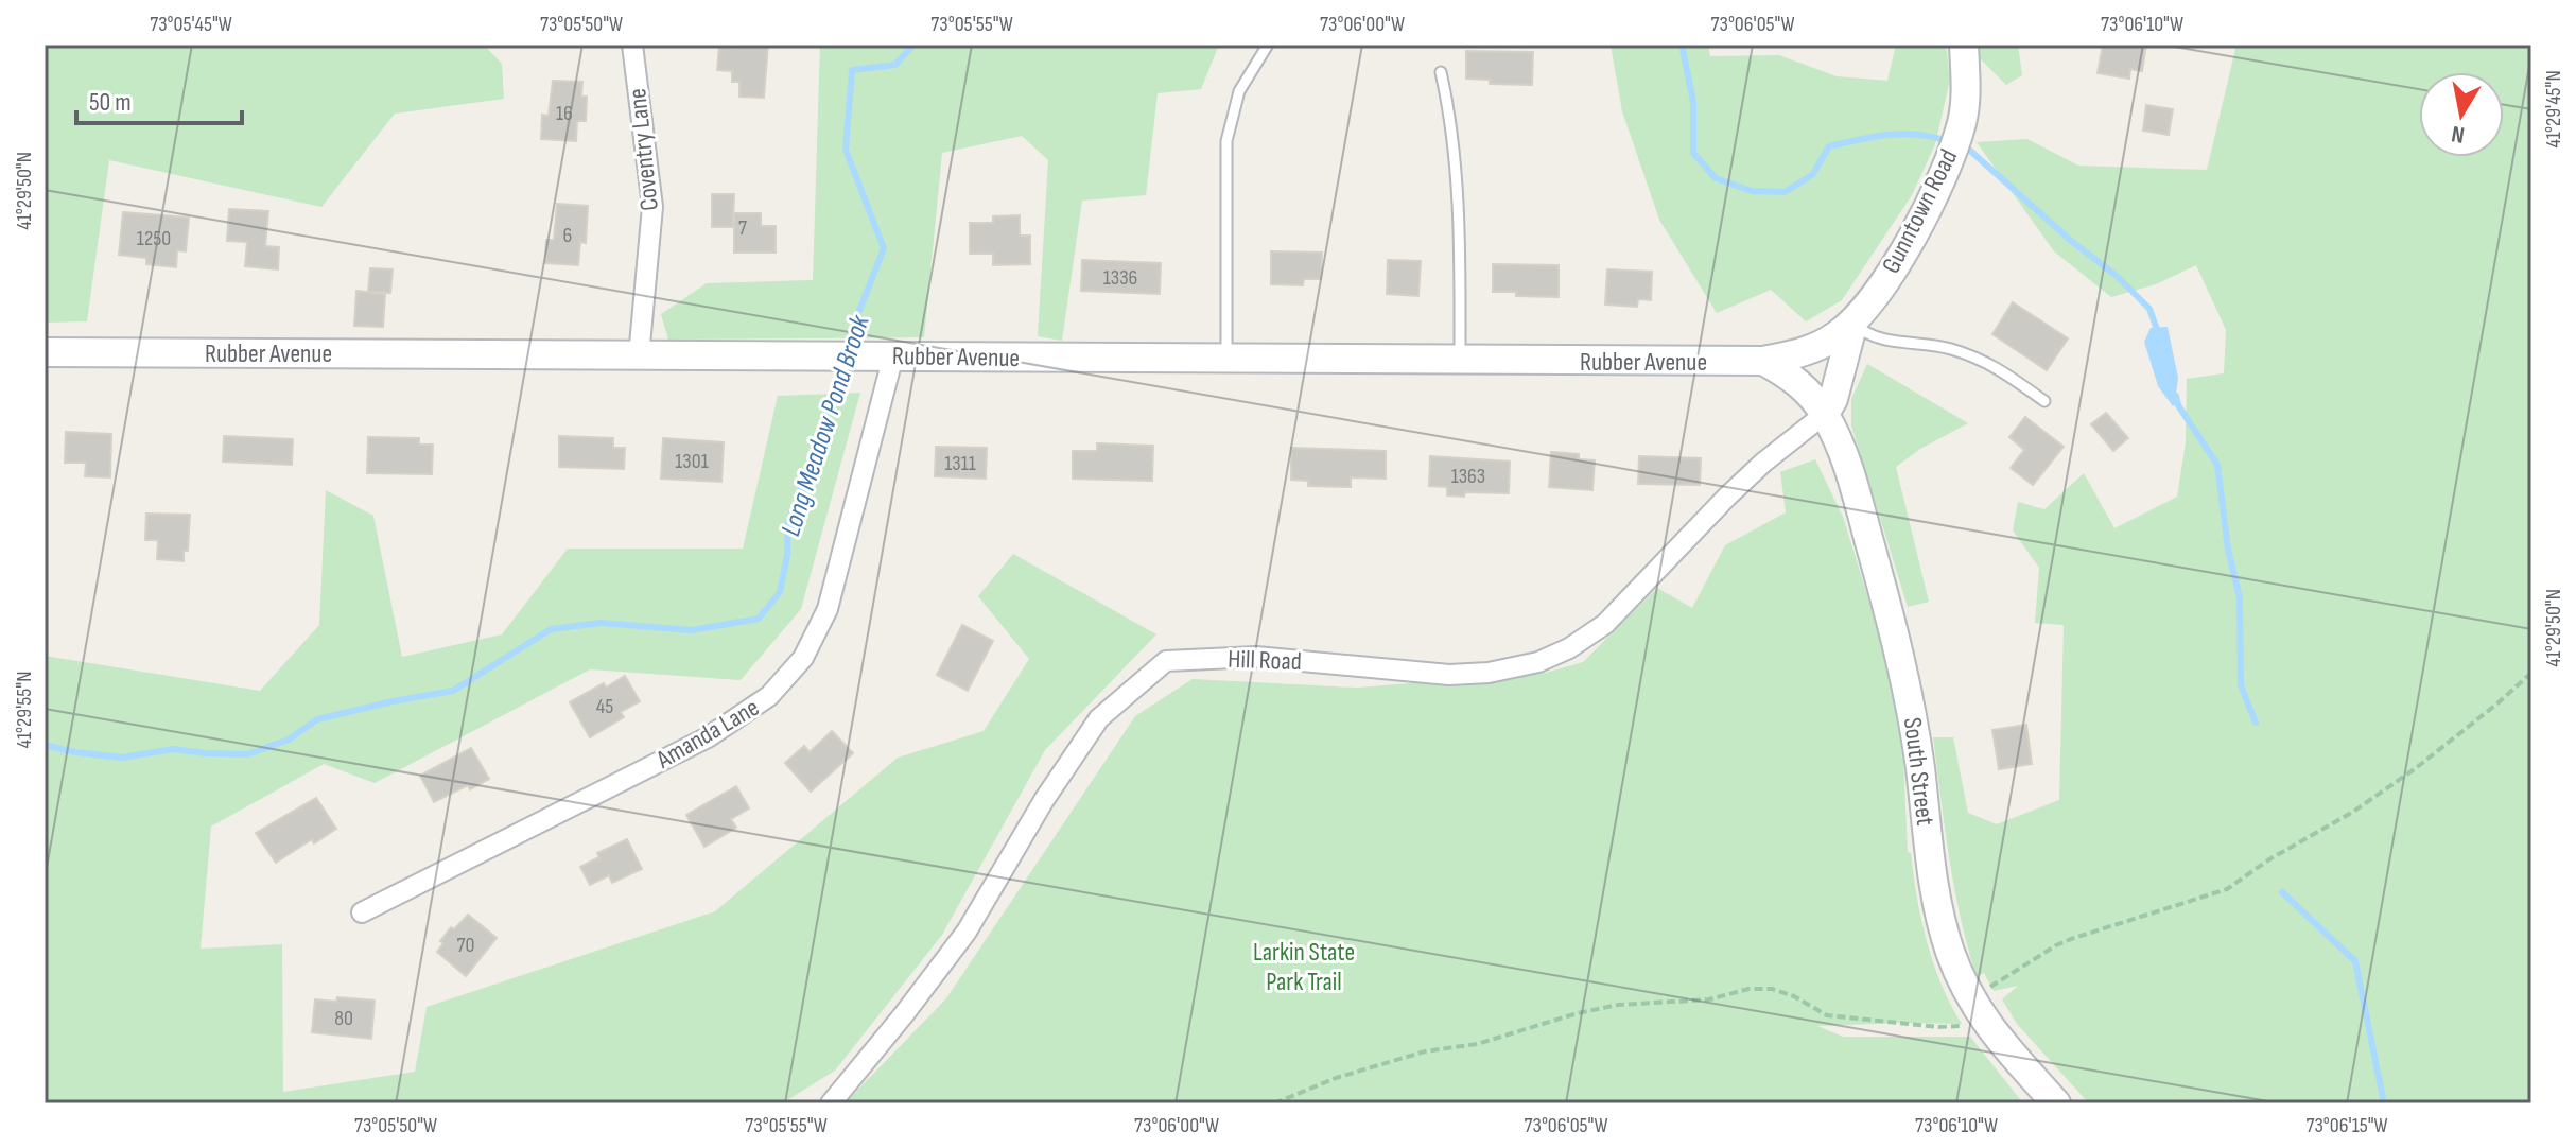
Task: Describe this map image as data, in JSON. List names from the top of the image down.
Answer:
{
  "streets": {
    "street": [
      "Coventry Lane",
      "Gunntown Road",
      "Rubber Avenue",
      "Hill Road",
      "Amanda Lane",
      "South Street"
    ]
  },
  "crossings": [
    ["Coventry Lane", "Rubber Avenue"],
    ["Gunntown Road", "Rubber Avenue"],
    ["Rubber Avenue", "Amanda Lane"],
    ["Rubber Avenue", "South Street"],
    ["Hill Road", "South Street"]
  ],
  "water": ["Long Meadow Pond Brook"],
  "parks": ["Larkin State Park Trail"],
  "house_numbers": [
    "16",
    "7",
    "6",
    "1250",
    "1336",
    "1301",
    "1311",
    "1363",
    "45",
    "70",
    "80"
  ],
  "scale_bar": "50 m",
  "north": "bottom",
  "coordinates": [
    "73°05'45\"W",
    "73°05'50\"W",
    "73°05'55\"W",
    "73°06'00\"W",
    "73°06'05\"W",
    "73°06'10\"W",
    "41°29'45\"N",
    "41°29'50\"N",
    "41°29'55\"N",
    "73°06'15\"W"
  ]
}
